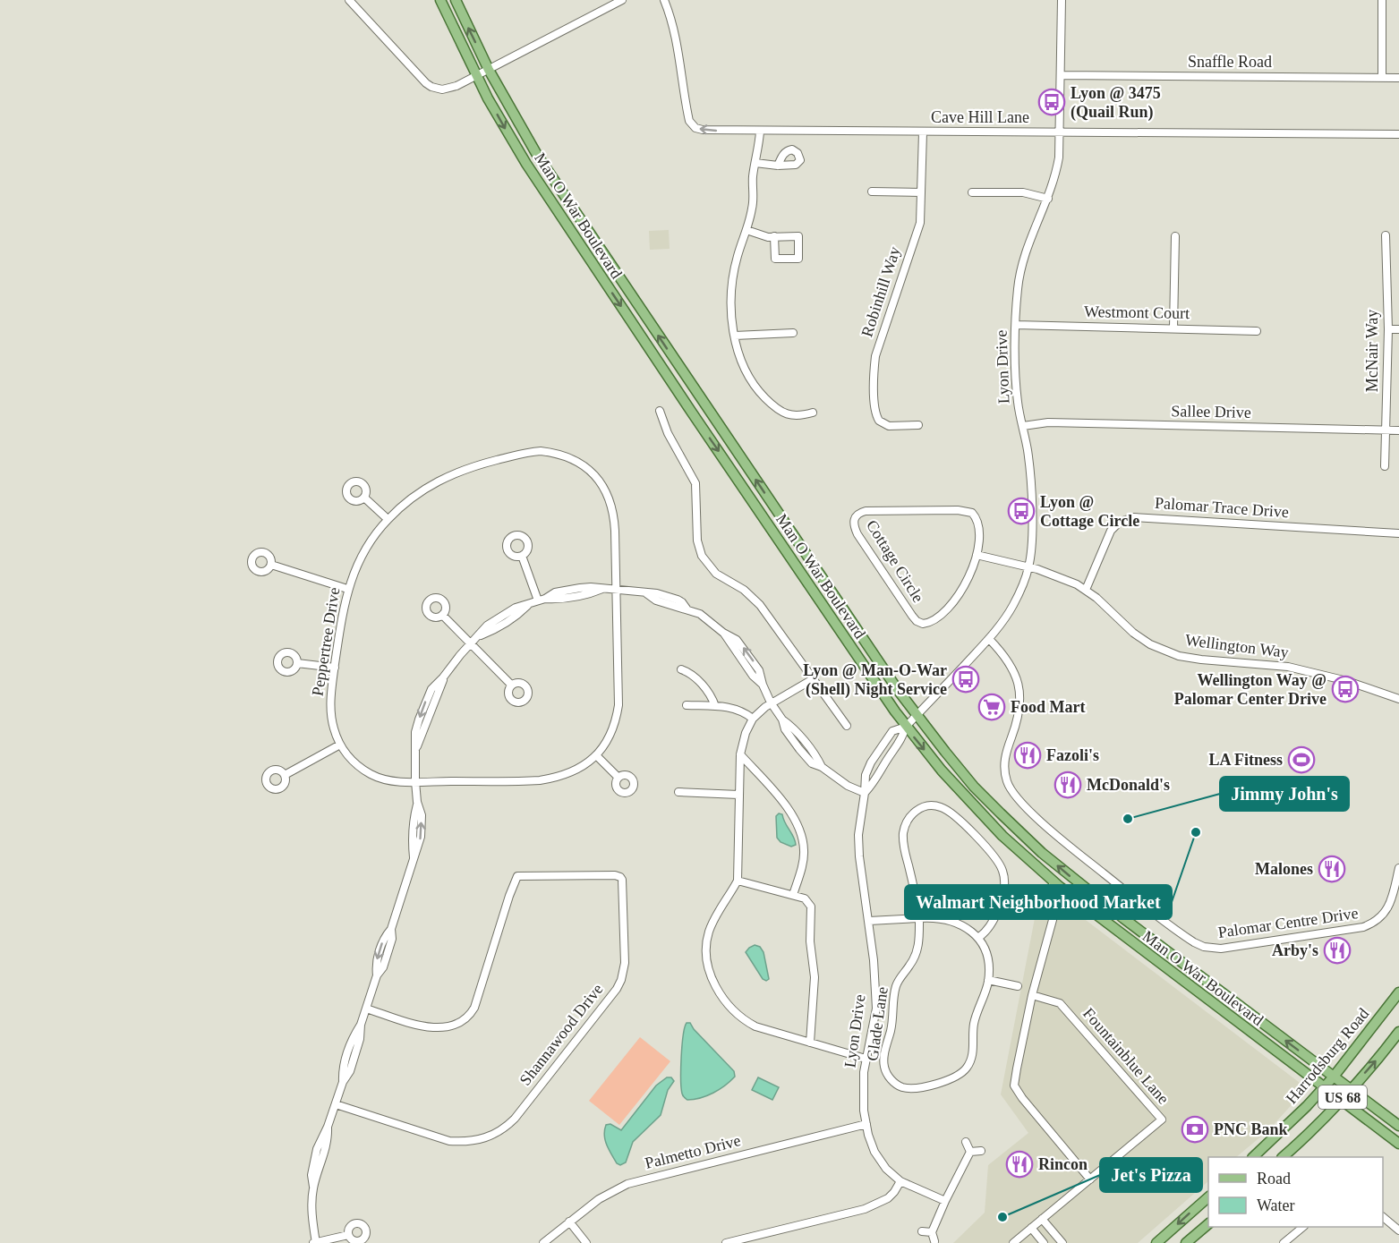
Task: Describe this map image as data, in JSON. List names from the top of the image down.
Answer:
{
  "streets": {
    "main road": ["Man O War Boulevard", "Harrodsburg Road", "US 68"],
    "street": [
      "Snaffle Road",
      "Cave Hill Lane",
      "Robinhill Way",
      "Westmont Court",
      "McNair Way",
      "Lyon Drive",
      "Sallee Drive",
      "Palomar Trace Drive",
      "Cottage Circle",
      "Peppertree Drive",
      "Wellington Way",
      "Palomar Centre Drive",
      "Glade Lane",
      "Shannawood Drive",
      "Fountainblue Lane",
      "Palmetto Drive"
    ]
  },
  "crossings": [
    ["Snaffle Road", "Lyon Drive"],
    ["Cave Hill Lane", "Robinhill Way"],
    ["Cave Hill Lane", "Lyon Drive"],
    ["Man O War Boulevard", "Lyon Drive"],
    ["Man O War Boulevard", "Harrodsburg Road"],
    ["Man O War Boulevard", "US 68"],
    ["Westmont Court", "Lyon Drive"],
    ["McNair Way", "Sallee Drive"],
    ["Lyon Drive", "Sallee Drive"],
    ["Lyon Drive", "Wellington Way"],
    ["Lyon Drive", "Palomar Centre Drive"],
    ["Lyon Drive", "Palmetto Drive"],
    ["Palomar Trace Drive", "Wellington Way"]
  ],
  "places": {
    "bus stop": [
      "Lyon @ 3475 (Quail Run)",
      "Lyon @ Cottage Circle",
      "Lyon @ Man-O-War (Shell) Night Service",
      "Wellington Way @ Palomar Center Drive"
    ],
    "supermarket": ["Food Mart"],
    "restaurant": [
      "Fazoli's",
      "McDonald's",
      "Malones",
      "Arby's",
      "Rincon"
    ],
    "sports": ["LA Fitness"],
    "other": ["Jimmy John's", "Walmart Neighborhood Market", "Jet's Pizza"],
    "bank": ["PNC Bank"]
  },
  "legend": ["Road", "Water"]
}
